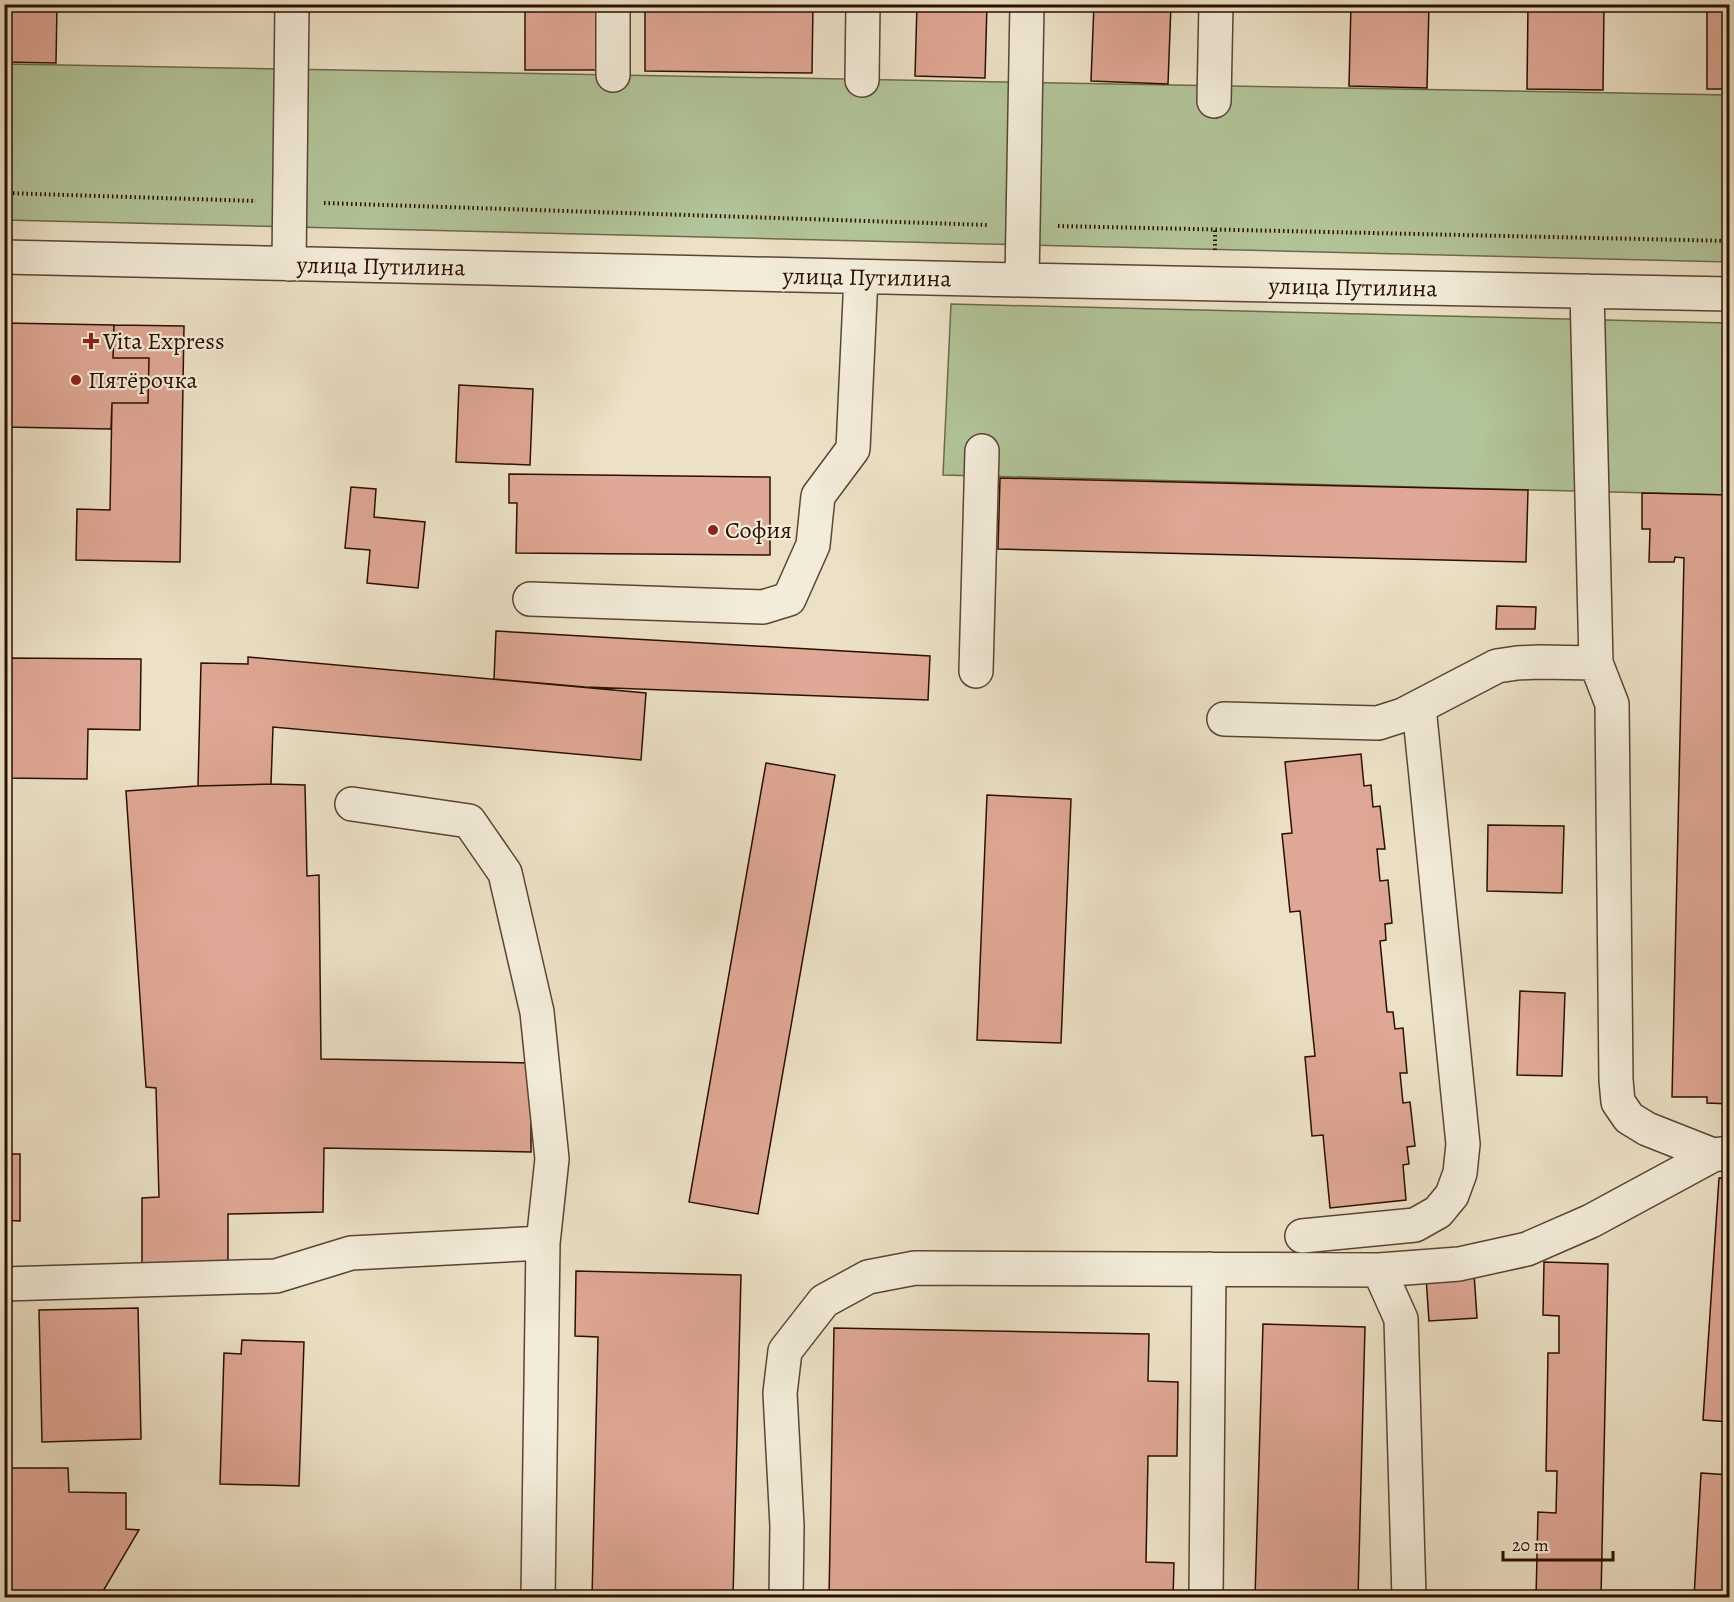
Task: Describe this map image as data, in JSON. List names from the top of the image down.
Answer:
{
  "streets": {
    "street": ["улица Путилина"]
  },
  "places": {
    "health": ["Vita Express"],
    "other": ["Пятёрочка", "София"]
  },
  "scale_bar": "20 m"
}
